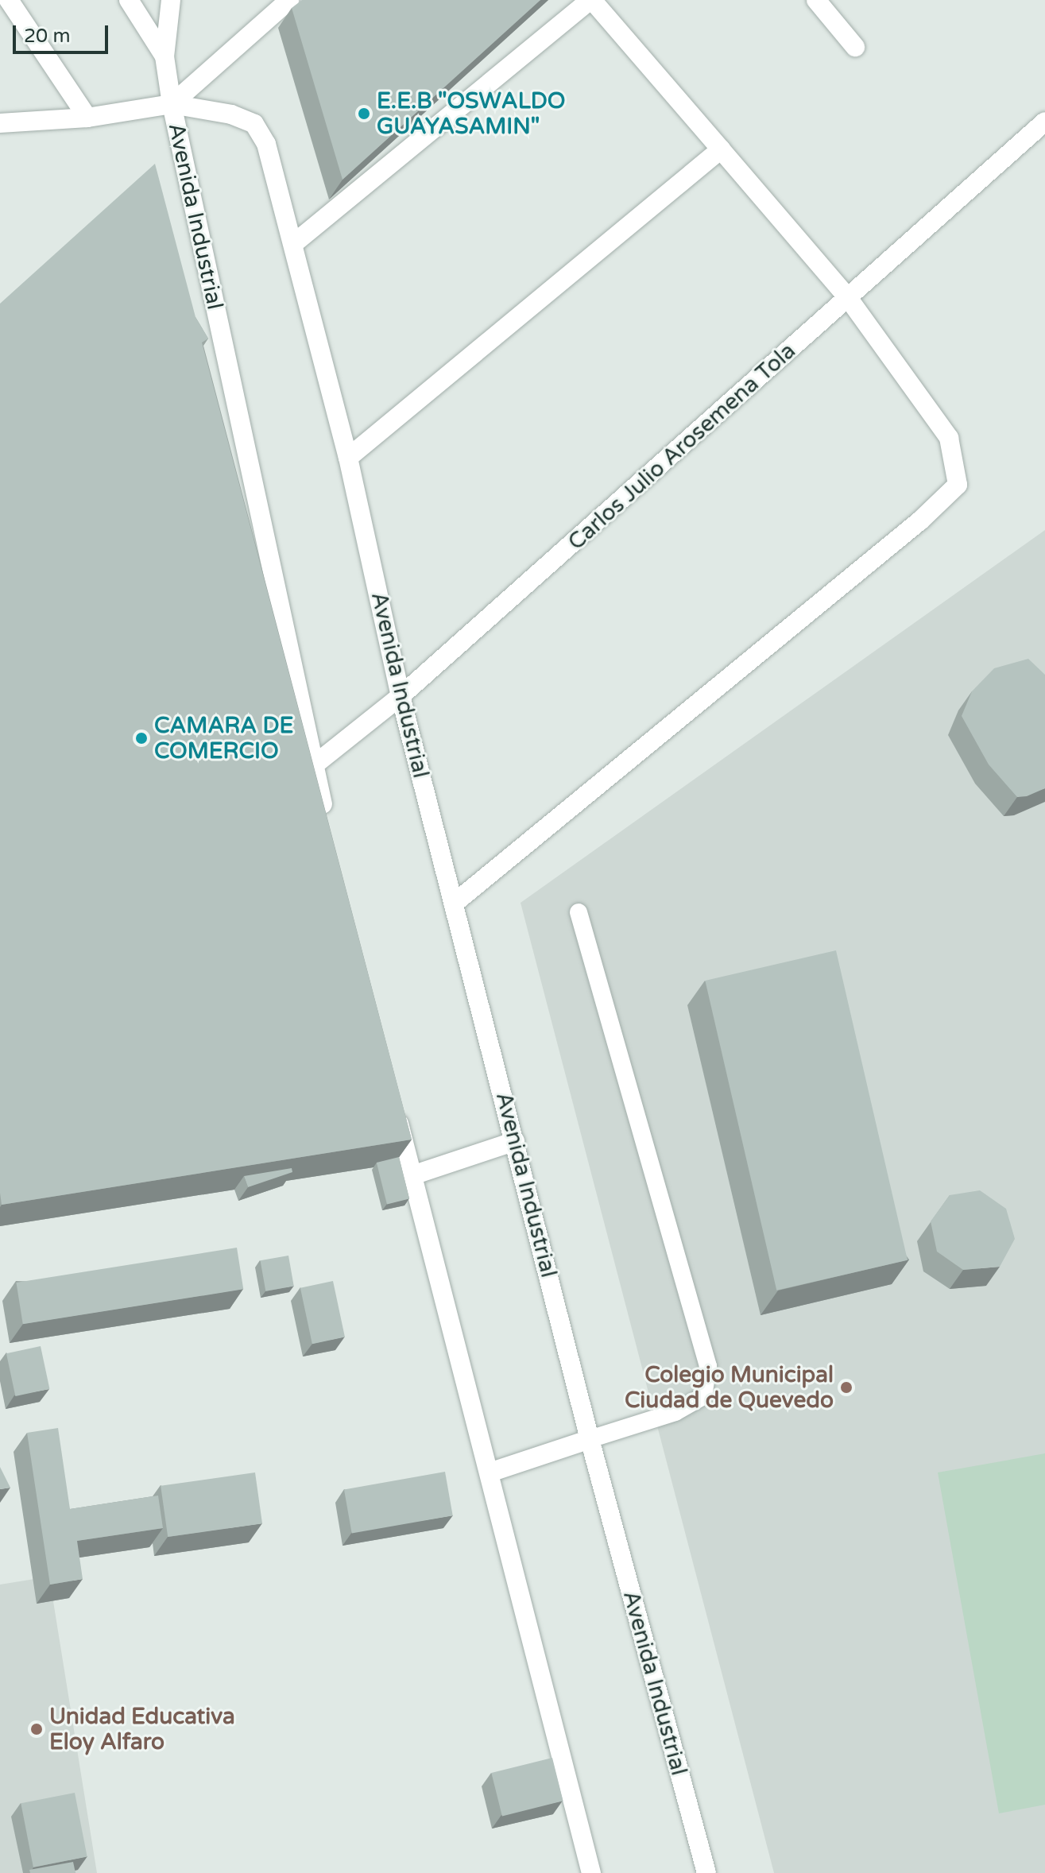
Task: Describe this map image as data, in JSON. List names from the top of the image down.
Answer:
{
  "streets": {
    "street": ["Avenida Industrial", "Carlos Julio Arosemena Tola"]
  },
  "crossings": [
    ["Avenida Industrial", "Carlos Julio Arosemena Tola"]
  ],
  "places": [
    "E.E.B \"OSWALDO GUAYASAMIN\"",
    "CAMARA DE COMERCIO",
    "Colegio Municipal Ciudad de Quevedo",
    "Unidad Educativa Eloy Alfaro"
  ],
  "scale_bar": "20 m"
}
